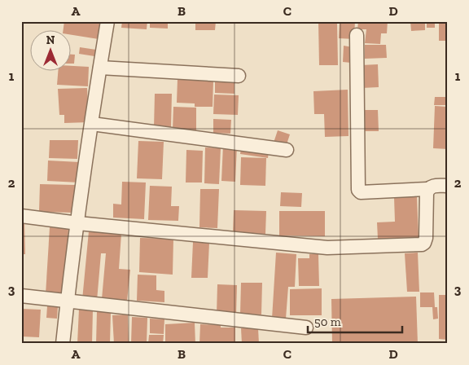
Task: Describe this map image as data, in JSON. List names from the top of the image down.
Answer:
{
  "scale_bar": "50 m",
  "north": "top",
  "grid": {
    "columns": [
      "A",
      "B",
      "C",
      "D"
    ],
    "rows": ["1", "2", "3"]
  }
}
